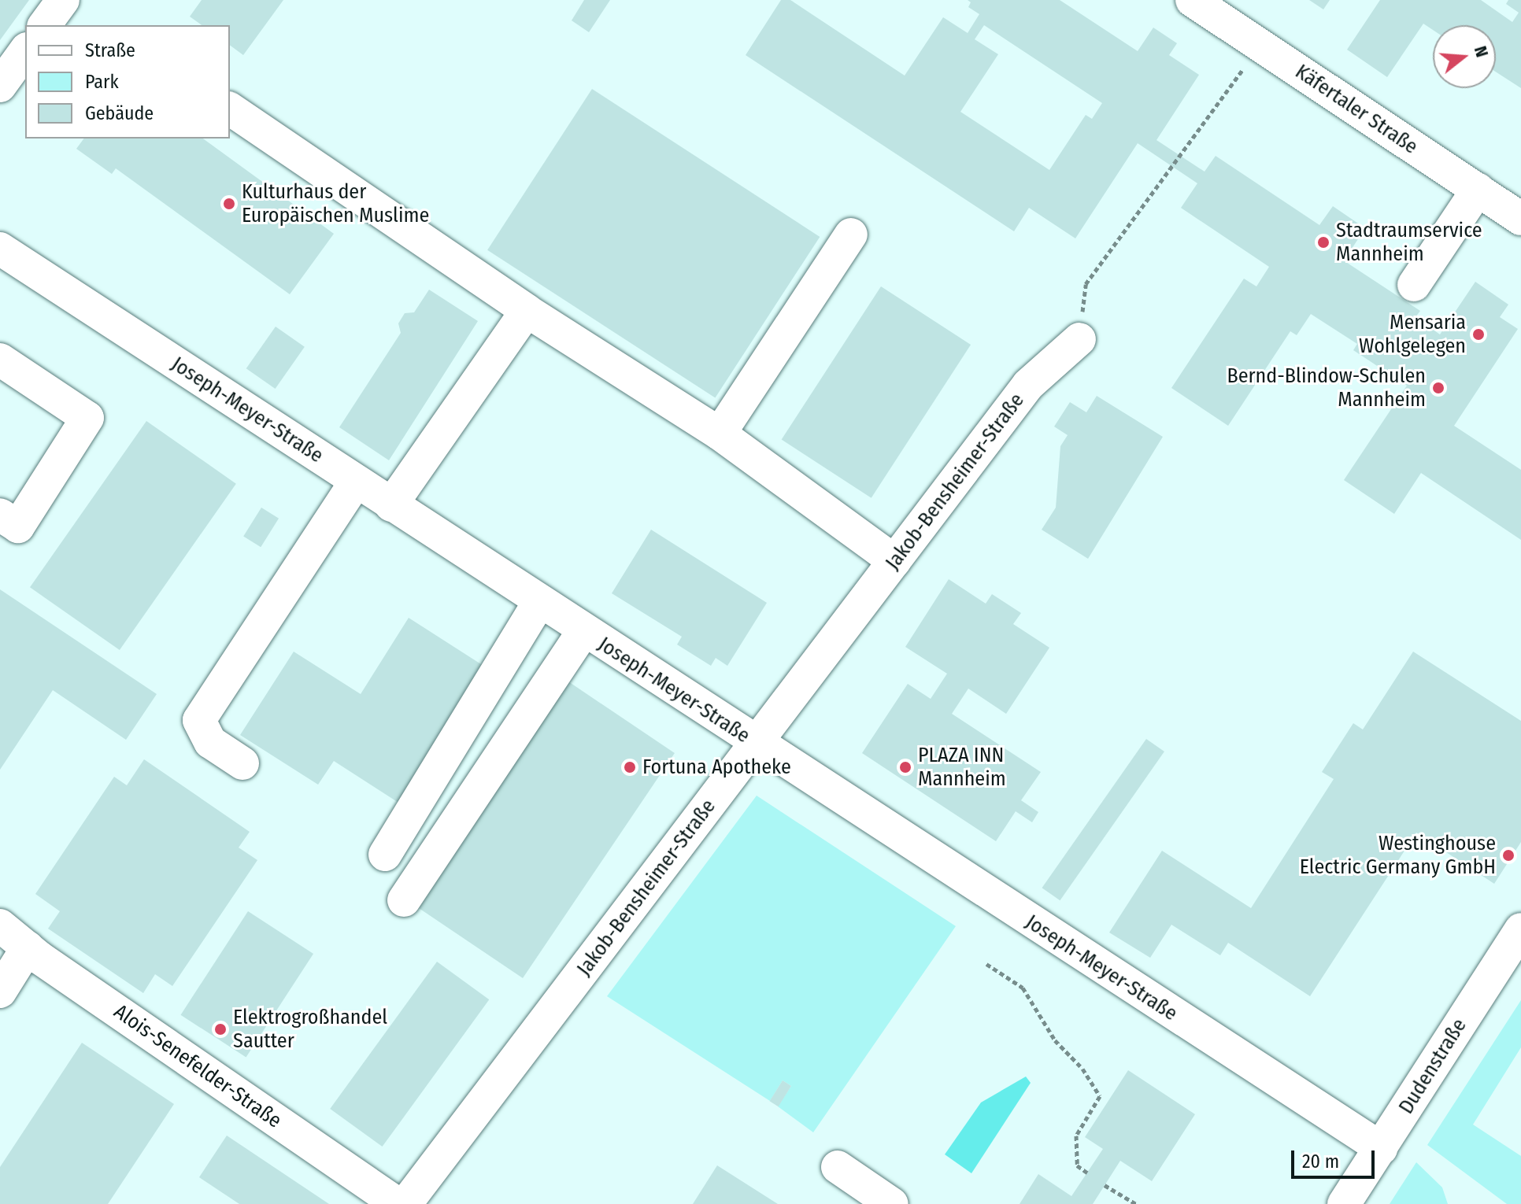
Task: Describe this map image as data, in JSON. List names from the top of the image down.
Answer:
{
  "streets": {
    "street": [
      "Käfertaler Straße",
      "Joseph-Meyer-Straße",
      "Jakob-Bensheimer-Straße",
      "Alois-Senefelder-Straße",
      "Dudenstraße"
    ]
  },
  "crossings": [
    ["Joseph-Meyer-Straße", "Jakob-Bensheimer-Straße"],
    ["Joseph-Meyer-Straße", "Dudenstraße"]
  ],
  "places": [
    "Kulturhaus der Europäischen Muslime",
    "Stadtraumservice Mannheim",
    "Mensaria Wohlgelegen",
    "Bernd-Blindow-Schulen Mannheim",
    "Fortuna Apotheke",
    "PLAZA INN Mannheim",
    "Westinghouse Electric Germany GmbH",
    "Elektrogroßhandel Sautter"
  ],
  "legend": ["Straße", "Park", "Gebäude"],
  "scale_bar": "20 m",
  "north": "right"
}
